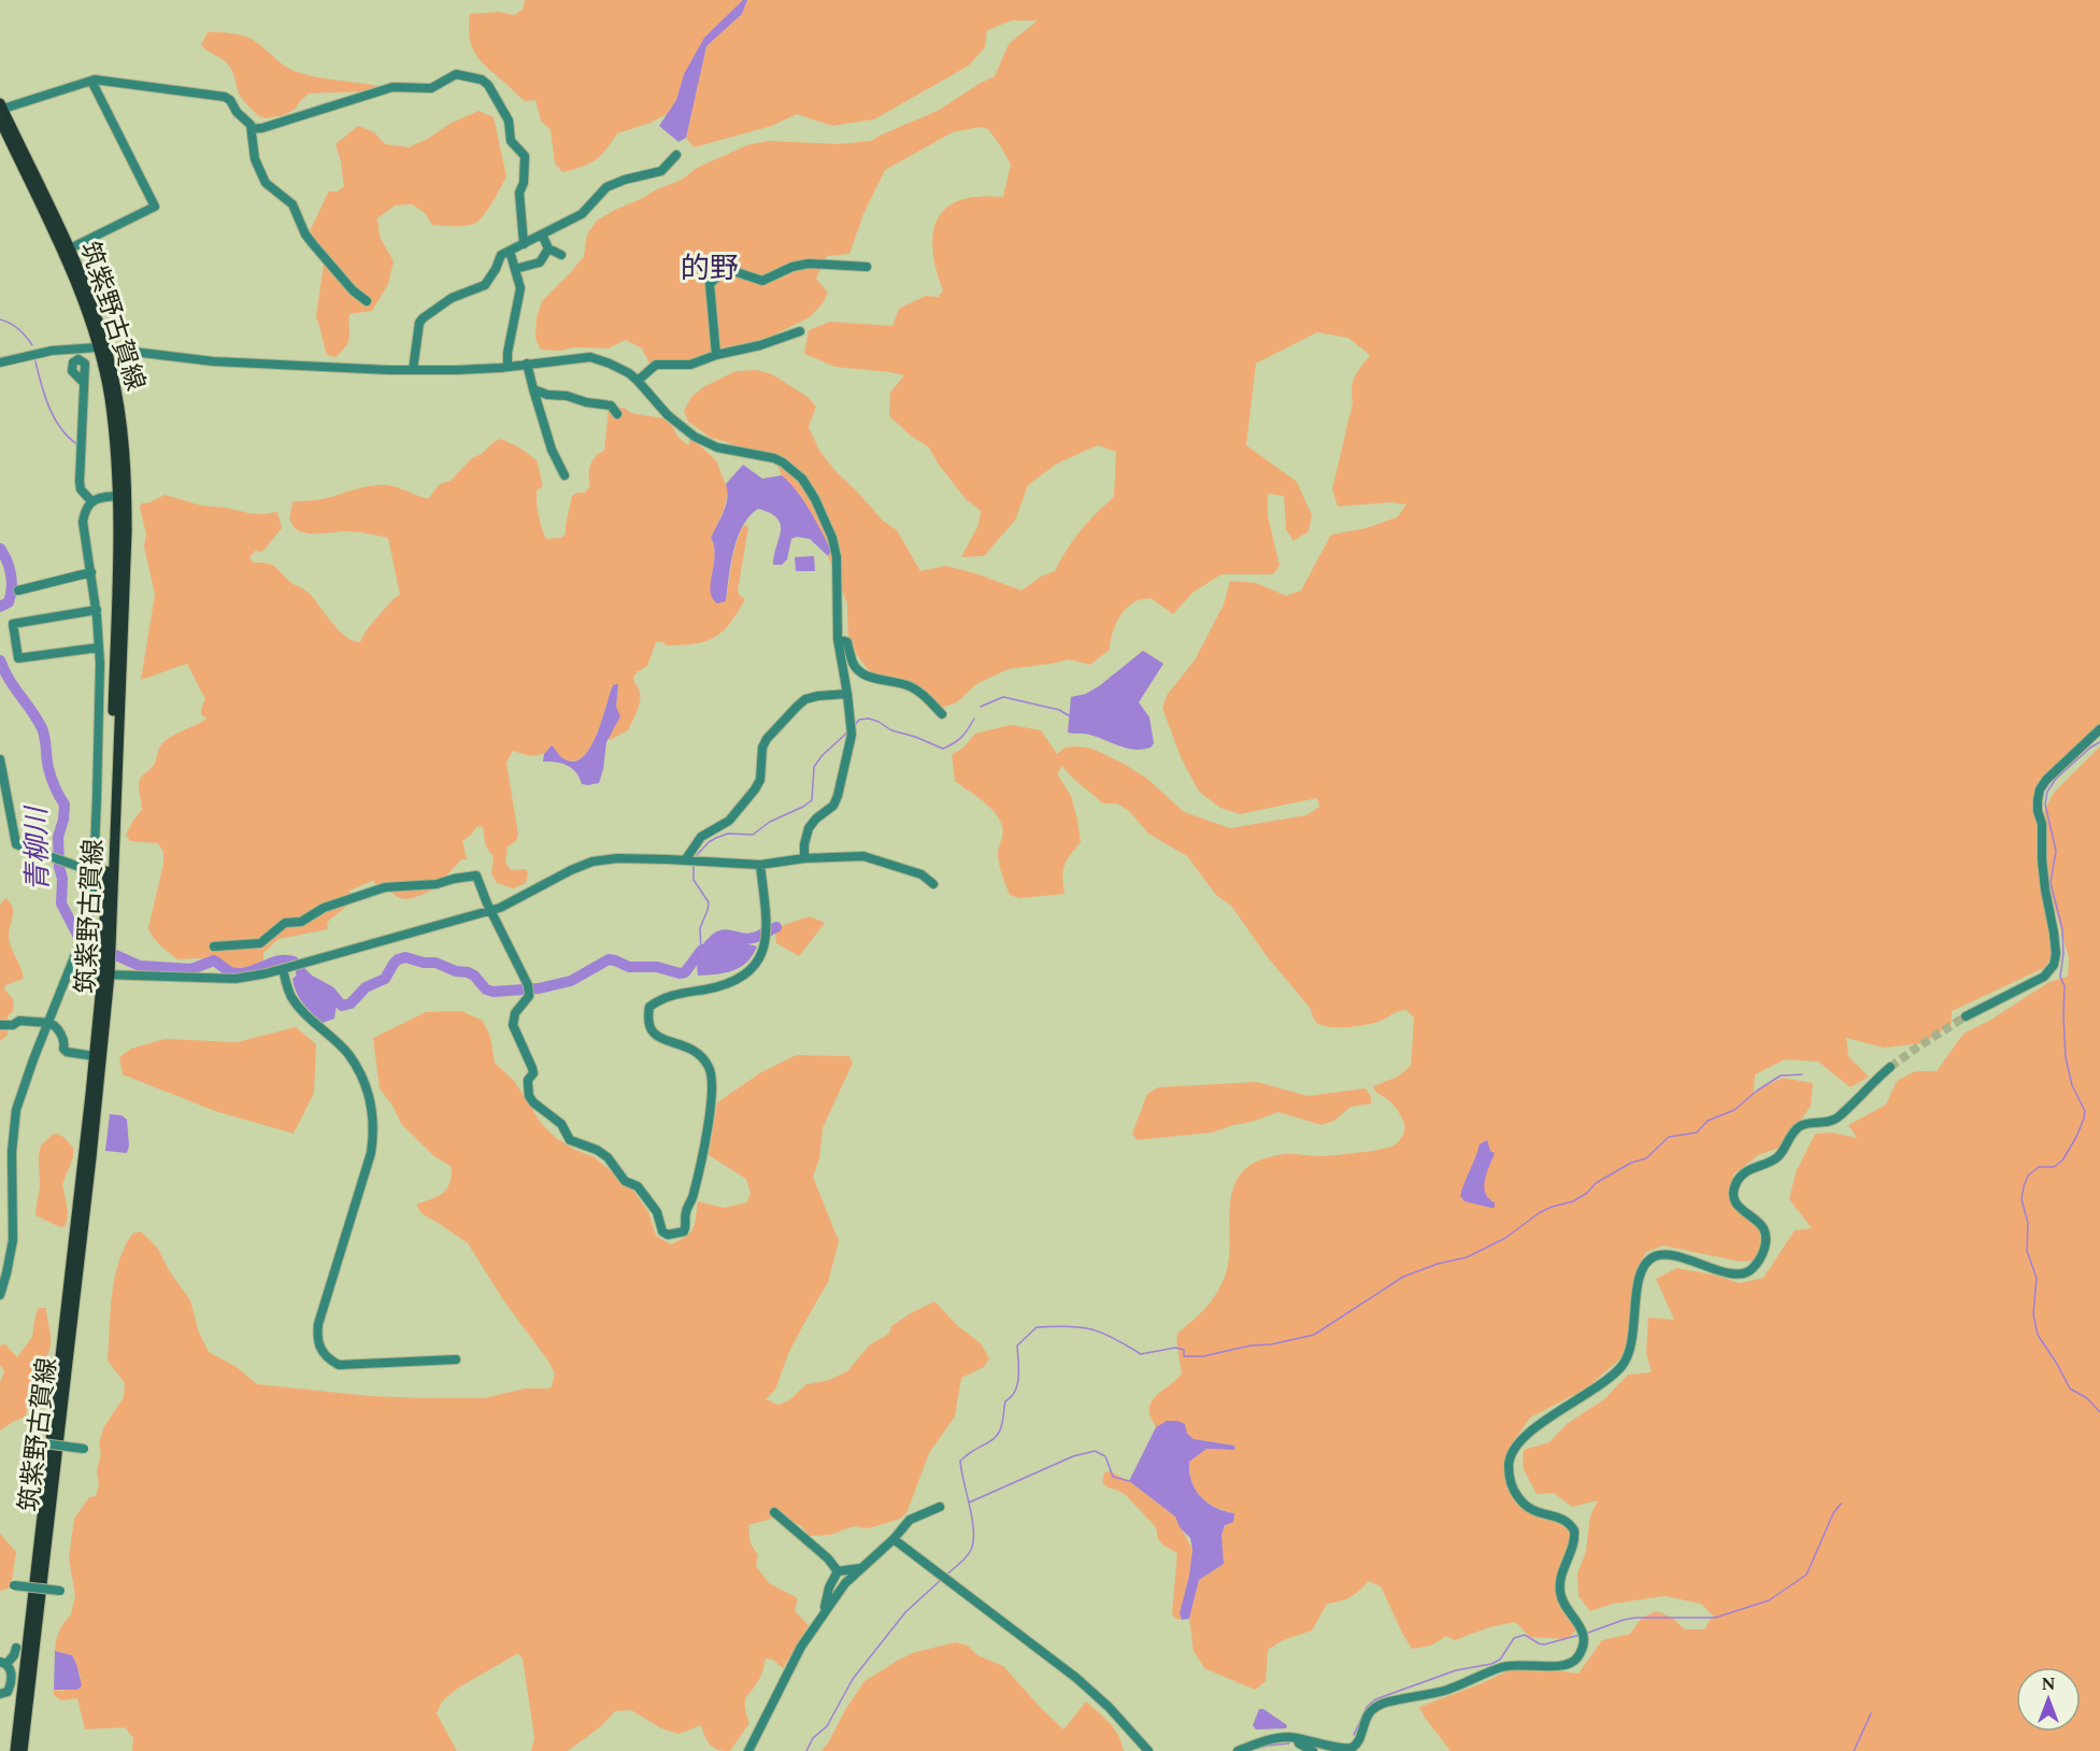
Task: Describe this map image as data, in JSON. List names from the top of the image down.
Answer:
{
  "streets": {
    "main road": ["筑紫野古賀線"]
  },
  "districts": ["的野"],
  "water": ["青柳川"],
  "north": "top"
}
